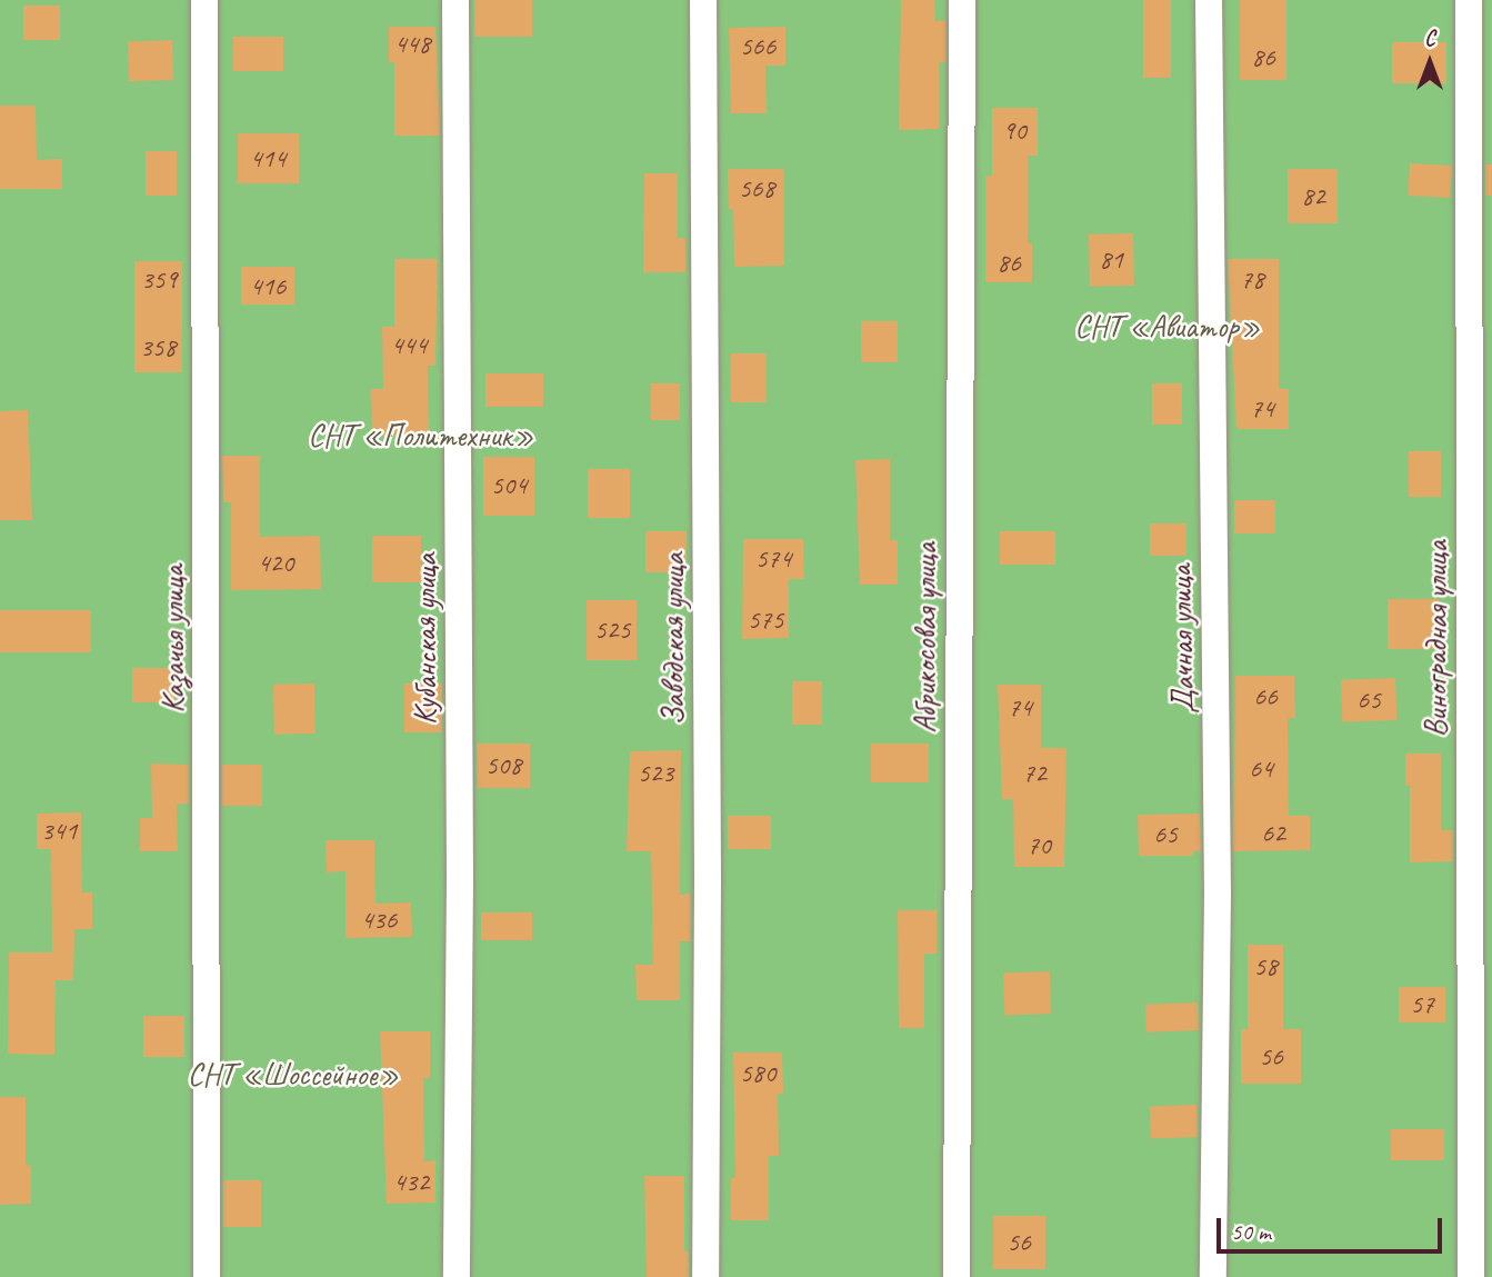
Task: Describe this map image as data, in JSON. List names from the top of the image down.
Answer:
{
  "streets": {
    "street": [
      "Абрикосовая улица",
      "Казачья улица",
      "Кубанская улица",
      "Заводская улица",
      "Дачная улица",
      "Виноградная улица"
    ]
  },
  "parks": ["СНТ «Авиатор»", "СНТ «Политехник»", "СНТ «Шоссейное»"],
  "house_numbers": [
    "448",
    "566",
    "86",
    "90",
    "414",
    "568",
    "82",
    "81",
    "86",
    "359",
    "78",
    "416",
    "444",
    "358",
    "74",
    "504",
    "574",
    "420",
    "575",
    "525",
    "66",
    "65",
    "74",
    "508",
    "64",
    "523",
    "72",
    "341",
    "62",
    "65",
    "70",
    "436",
    "58",
    "57",
    "56",
    "580",
    "432",
    "56"
  ],
  "scale_bar": "50 m",
  "north": "top"
}
